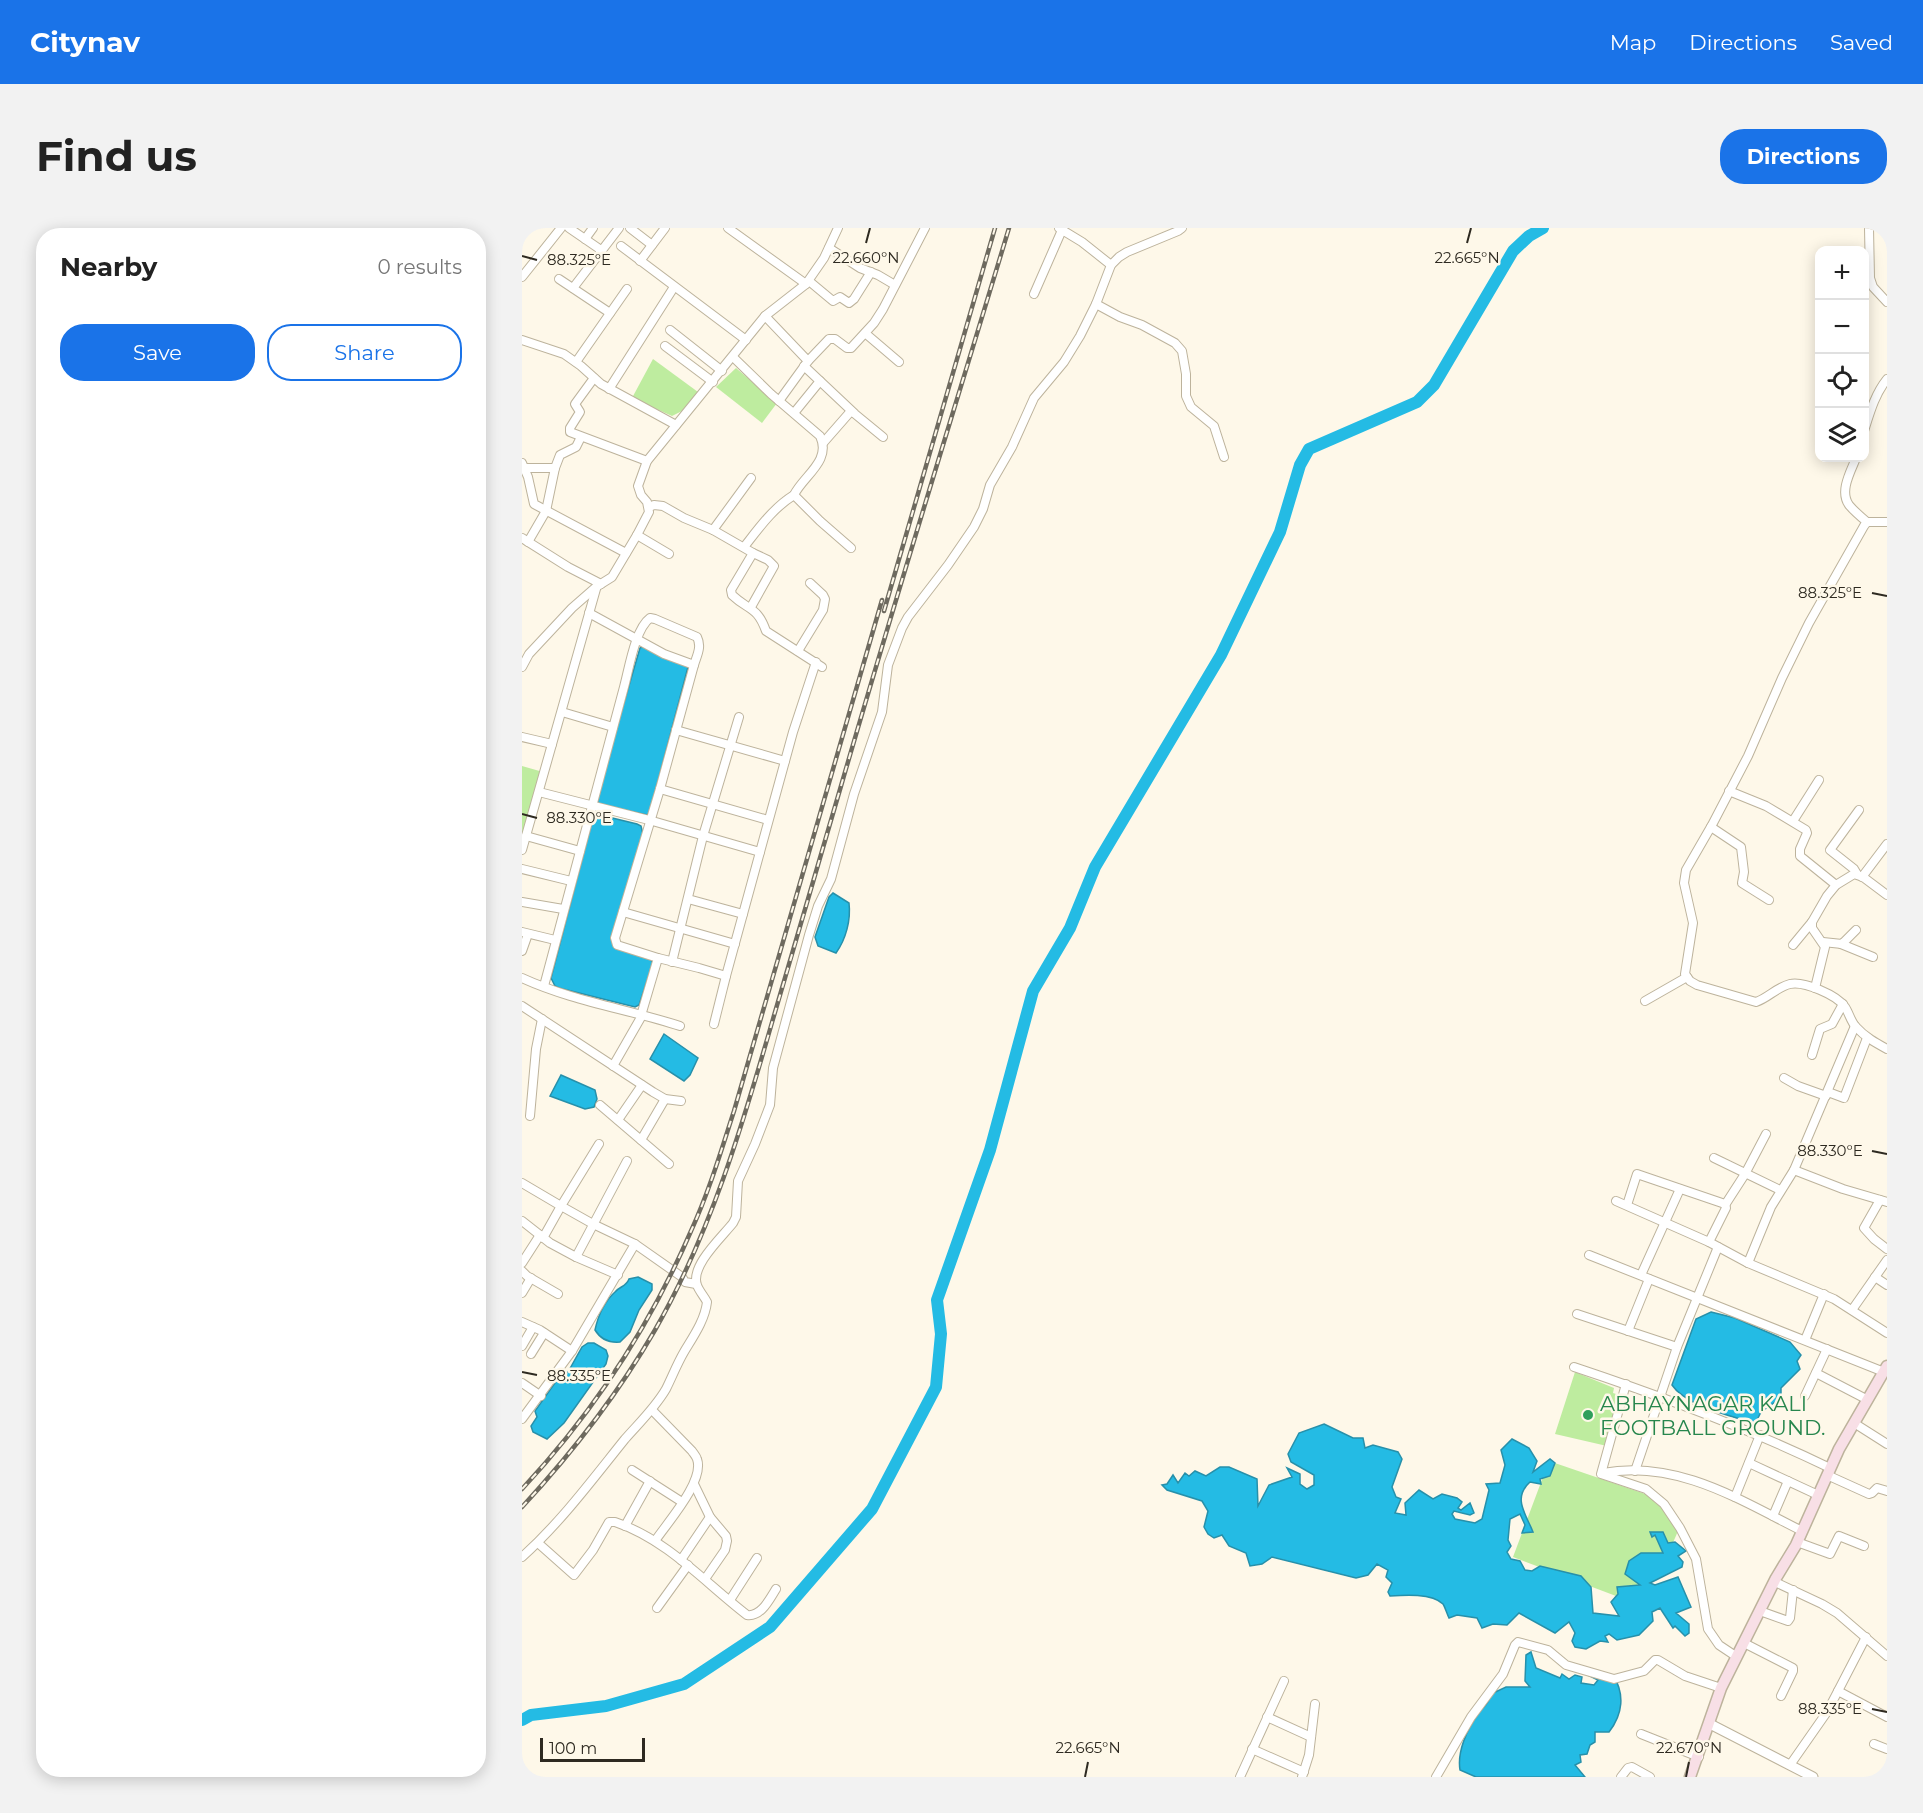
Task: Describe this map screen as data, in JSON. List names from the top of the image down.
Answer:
{
  "places": ["ABHAYNAGAR KALI FOOTBALL GROUND."],
  "scale_bar": "100 m",
  "page": {
    "header": "Citynav",
    "nav": ["Map", "Directions", "Saved"],
    "buttons": [
      "Directions",
      ["Save", "Share"]
    ],
    "title": "Find us",
    "heading": ["Nearby", "0 results"],
    "map_buttons": ["+", "−"],
    "scale": "100 m"
  },
  "coordinates": [
    "22.660°N",
    "22.665°N",
    "88.325°E",
    "88.330°E",
    "88.335°E",
    "22.670°N"
  ]
}
